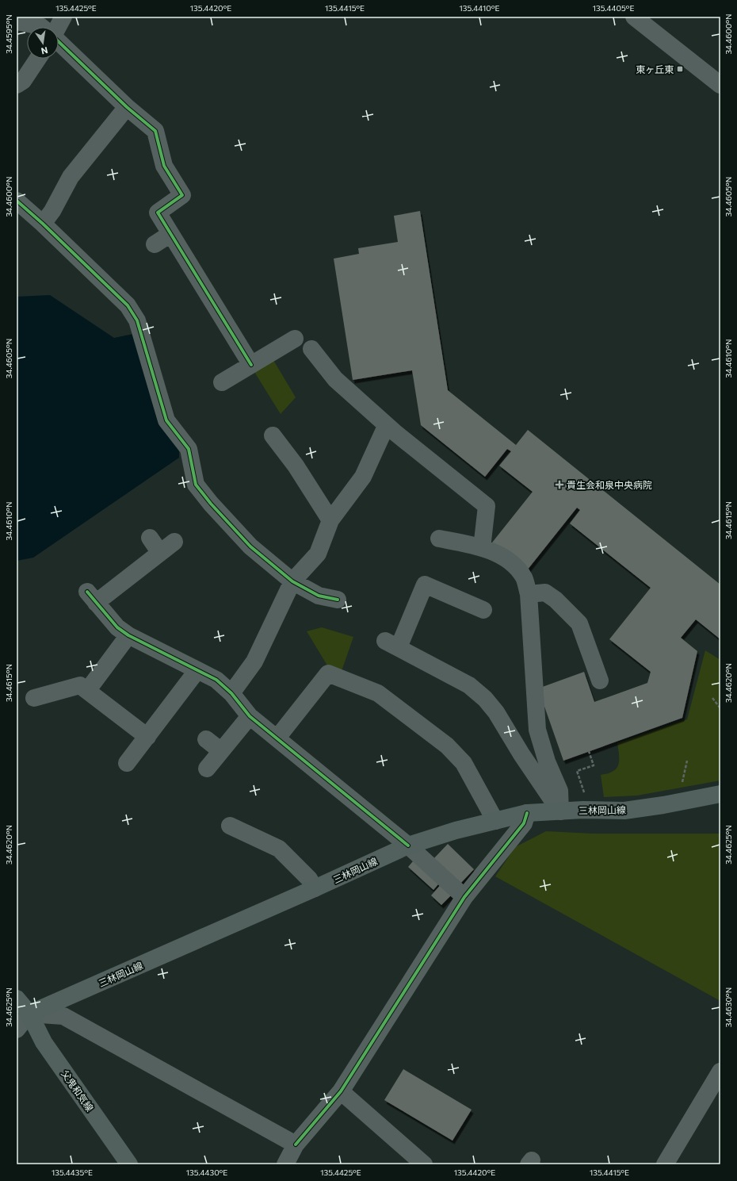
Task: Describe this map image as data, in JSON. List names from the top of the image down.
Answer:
{
  "streets": {
    "main road": ["三林岡山線", "父鬼和気線"]
  },
  "crossings": [
    ["三林岡山線", "父鬼和気線"]
  ],
  "places": {
    "transit": ["東ヶ丘東"],
    "health": ["貴生会和泉中央病院"]
  },
  "north": "bottom",
  "coordinates": [
    "135.4425°E",
    "135.4420°E",
    "135.4415°E",
    "135.4410°E",
    "135.4405°E",
    "34.4600°N",
    "34.4595°N",
    "34.4605°N",
    "34.4610°N",
    "34.4615°N",
    "34.4620°N",
    "34.4625°N",
    "34.4630°N",
    "135.4435°E",
    "135.4430°E"
  ]
}
